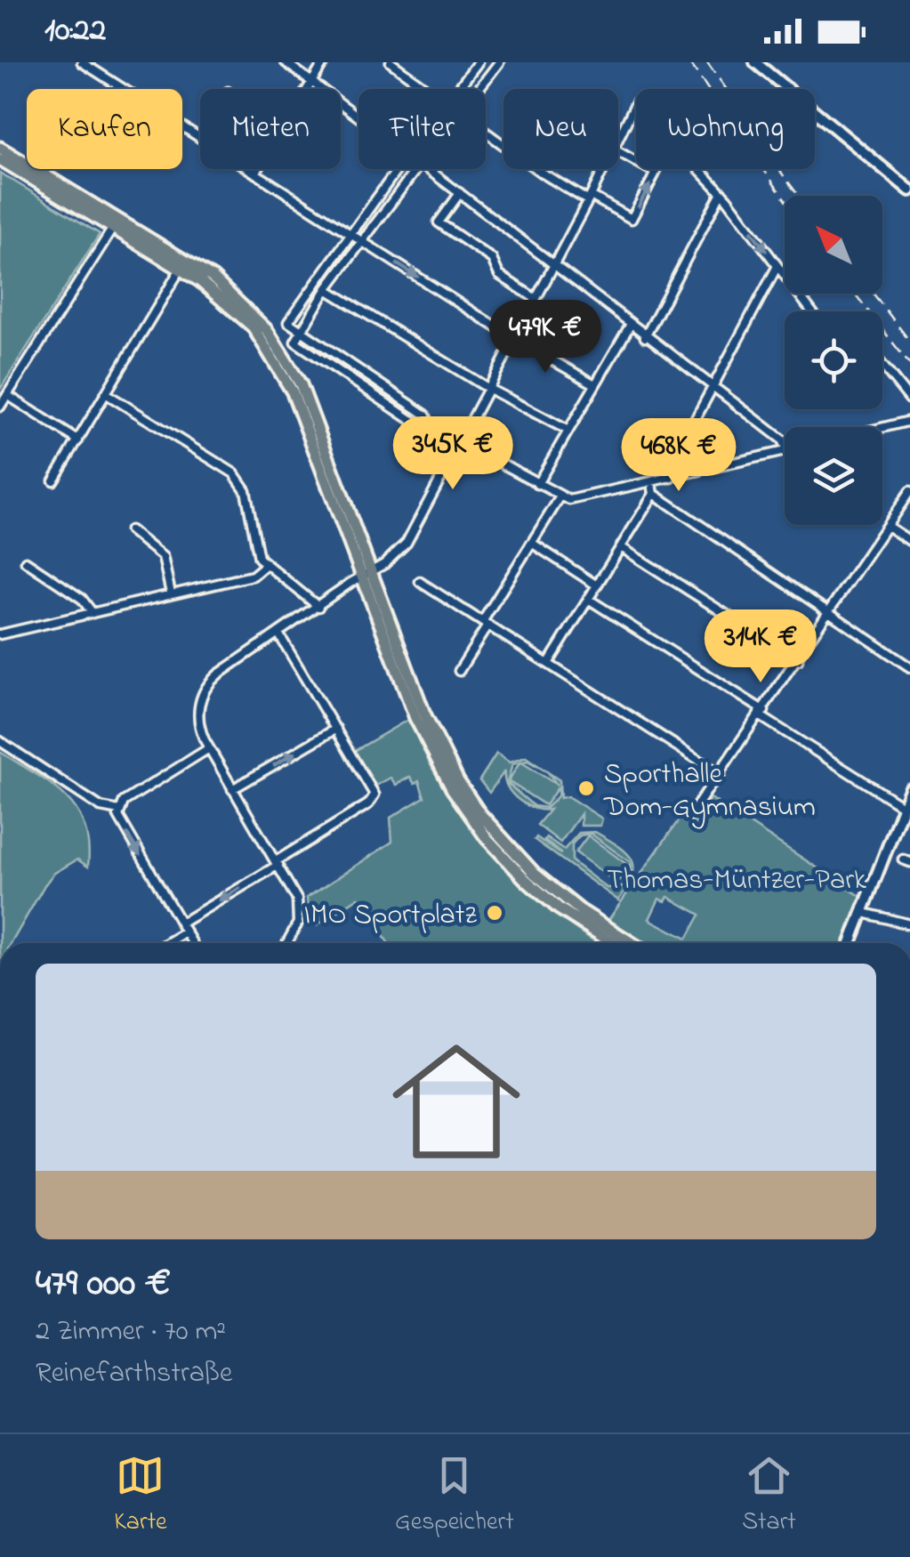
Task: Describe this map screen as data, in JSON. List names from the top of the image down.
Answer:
{
  "parks": ["Thomas-Müntzer-Park"],
  "places": ["Sporthalle Dom-Gymnasium", "IMO Sportplatz"],
  "north": "top left",
  "page": {
    "status": "10:22",
    "chip": [
      "Kaufen",
      "Mieten",
      "Filter",
      "Neu",
      "Wohnung"
    ],
    "price": [
      "479K €",
      "345K €",
      "468K €",
      "314K €"
    ],
    "list": [
      {
        "name": "479 000 €",
        "note": "2 Zimmer · 70 m² · Reinefarthstraße"
      }
    ],
    "tabs": ["Karte", "Gespeichert", "Start"]
  }
}
